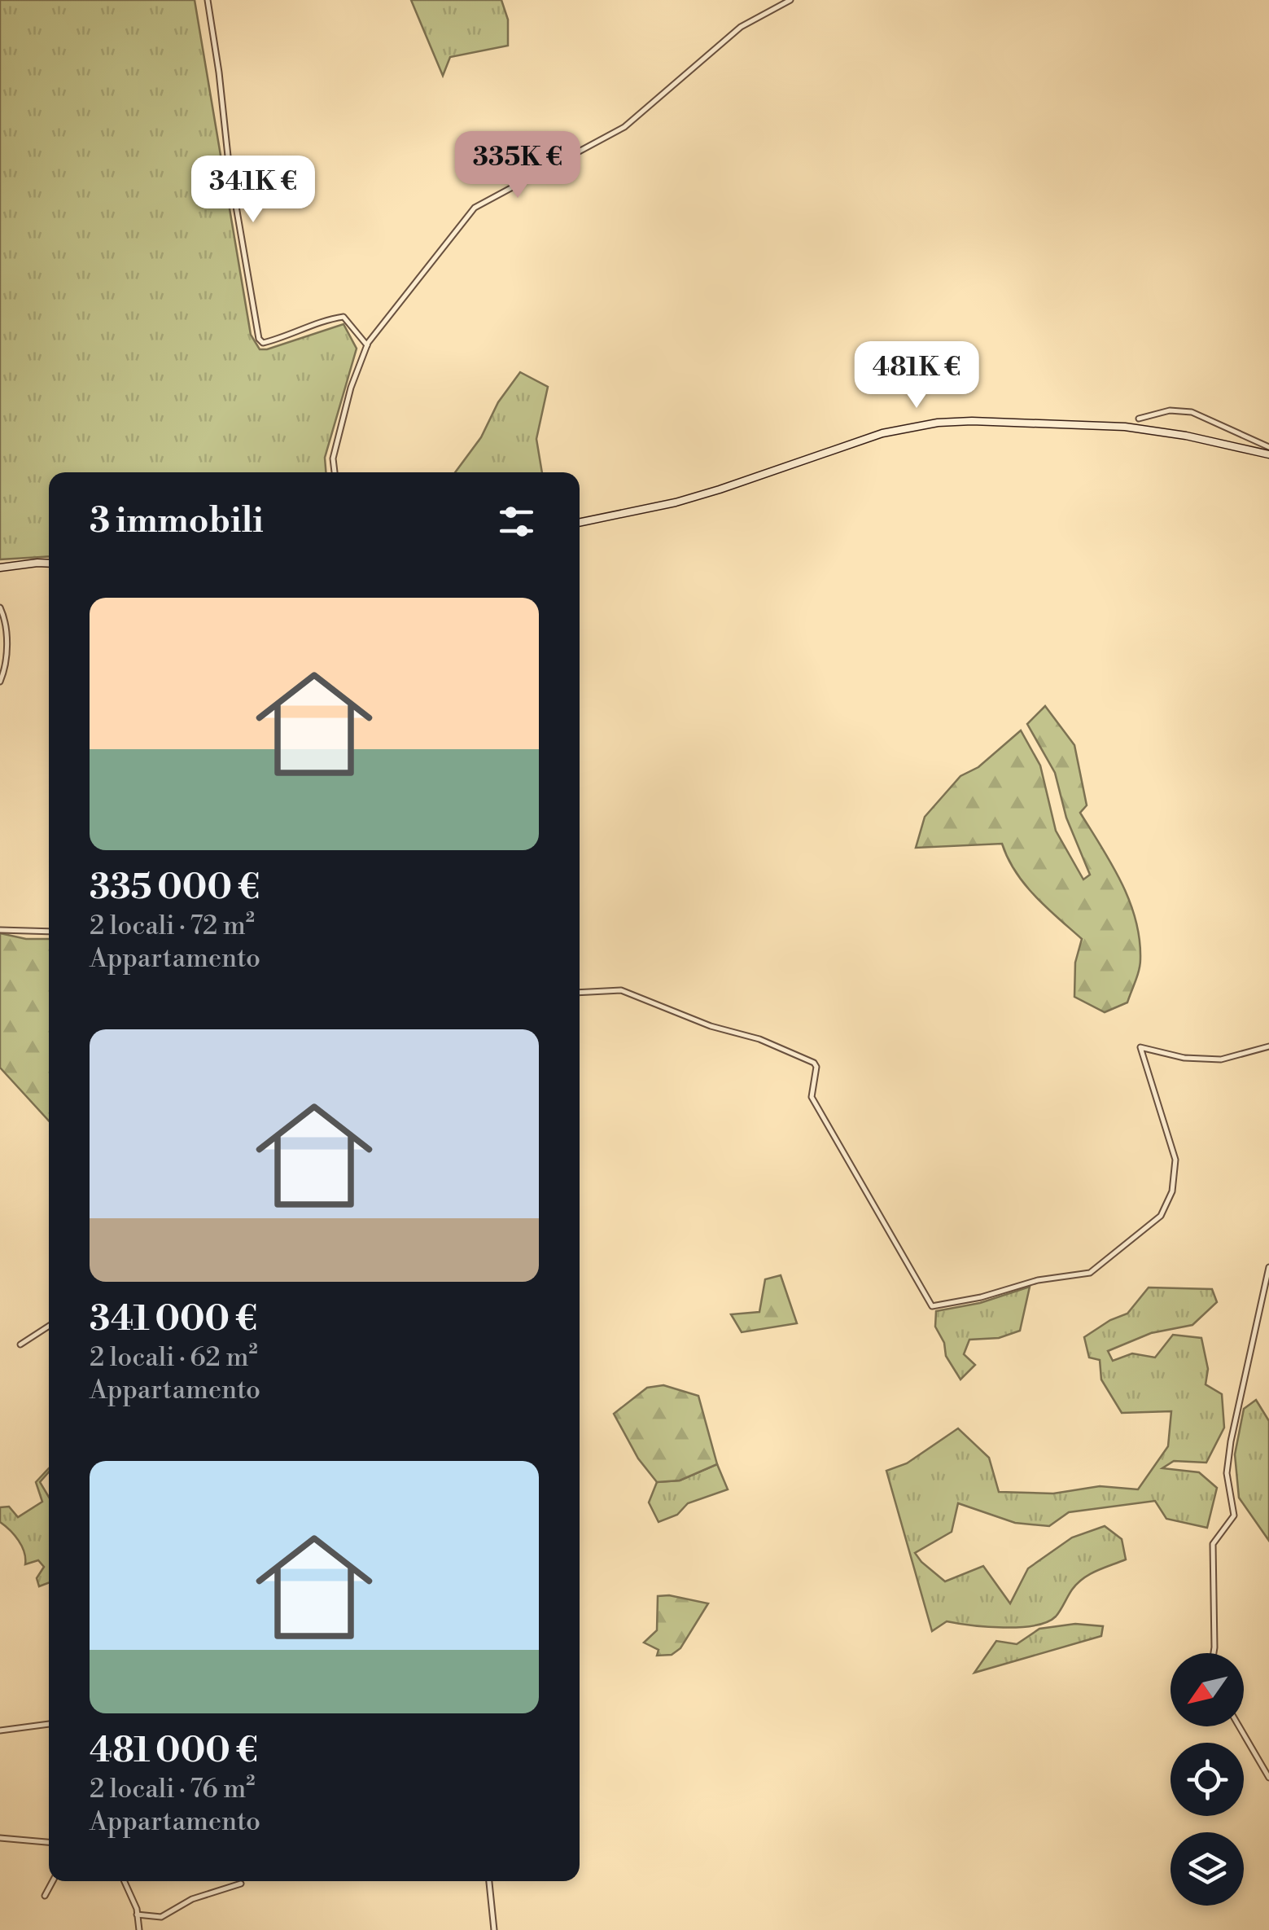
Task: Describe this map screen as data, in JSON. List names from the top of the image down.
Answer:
{
  "north": "bottom left",
  "page": {
    "price": ["335K €", "341K €", "481K €"],
    "heading": "3 immobili",
    "list": [
      {
        "name": "335 000 €",
        "note": "2 locali · 72 m² · Appartamento"
      },
      {
        "name": "341 000 €",
        "note": "2 locali · 62 m² · Appartamento"
      },
      {
        "name": "481 000 €",
        "note": "2 locali · 76 m² · Appartamento"
      }
    ]
  }
}
